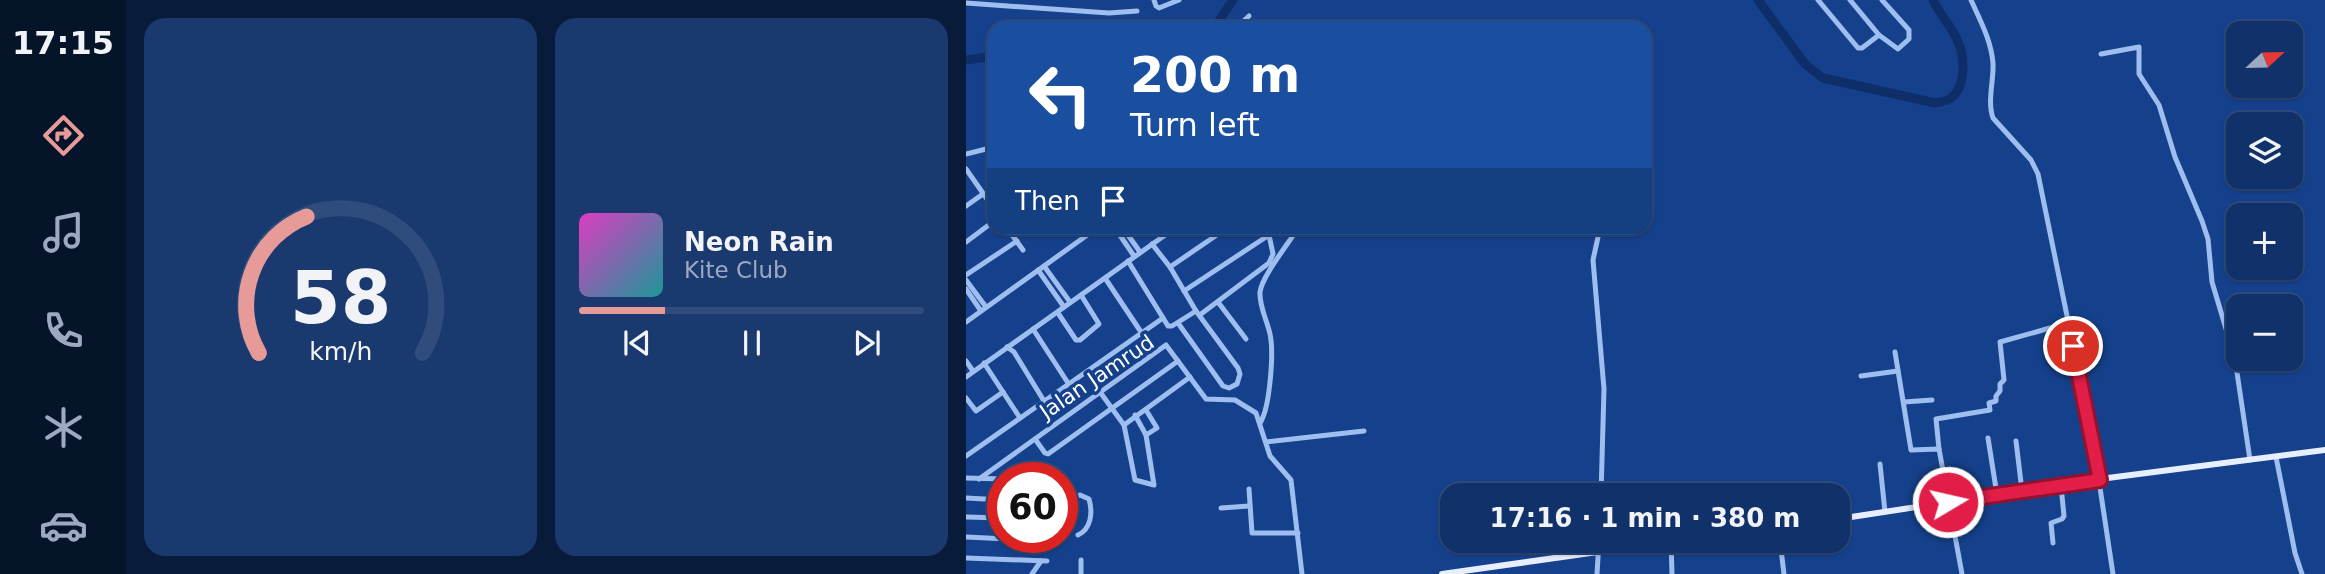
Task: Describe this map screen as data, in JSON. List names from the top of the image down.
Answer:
{
  "streets": {
    "street": ["Jalan Jamrud"]
  },
  "north": "right",
  "page": {
    "tabs": "17:15",
    "map_buttons": ["+", "−"],
    "turn": ["200 m", "Turn left"],
    "then": "Then",
    "song": ["Neon Rain", "Kite Club"],
    "limit": "60",
    "trip": "17:16 · 1 min · 380 m",
    "gauge": ["58", "km/h"]
  }
}
